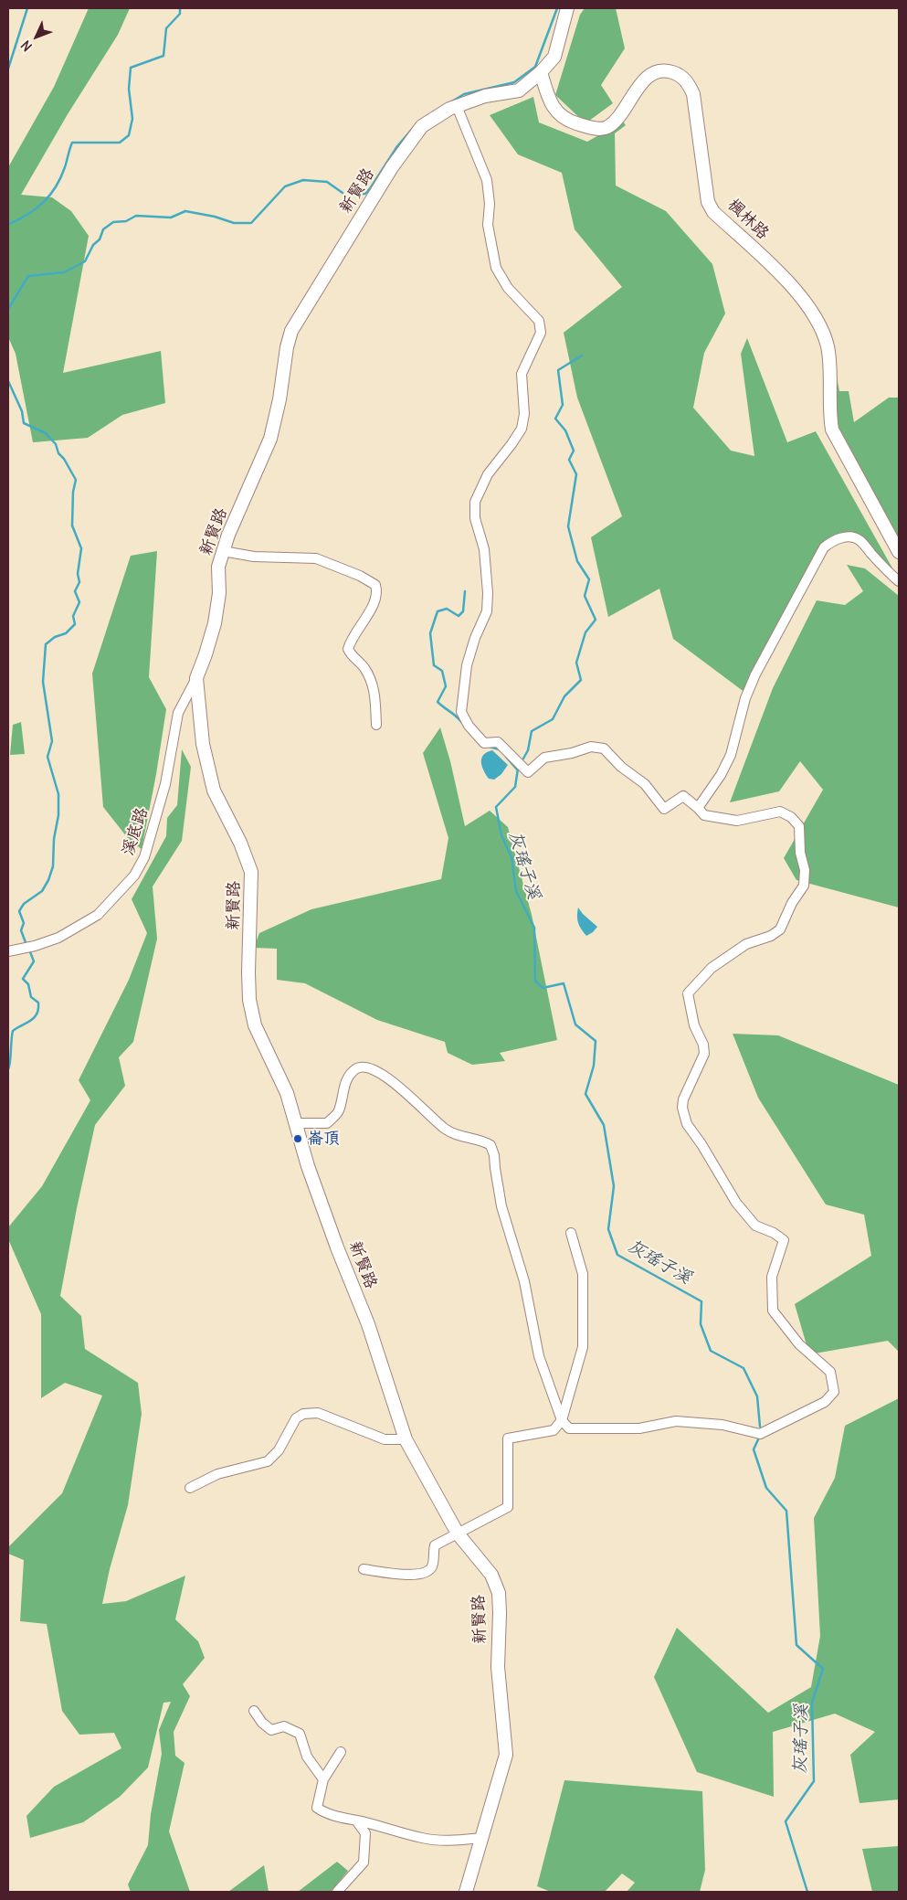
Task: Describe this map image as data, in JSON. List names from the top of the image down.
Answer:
{
  "streets": {
    "street": ["新賢路", "楓林路", "溪底路"]
  },
  "crossings": [
    ["新賢路", "楓林路"],
    ["新賢路", "溪底路"]
  ],
  "water": ["灰瑤子溪"],
  "places": ["崙頂"],
  "north": "bottom left"
}
